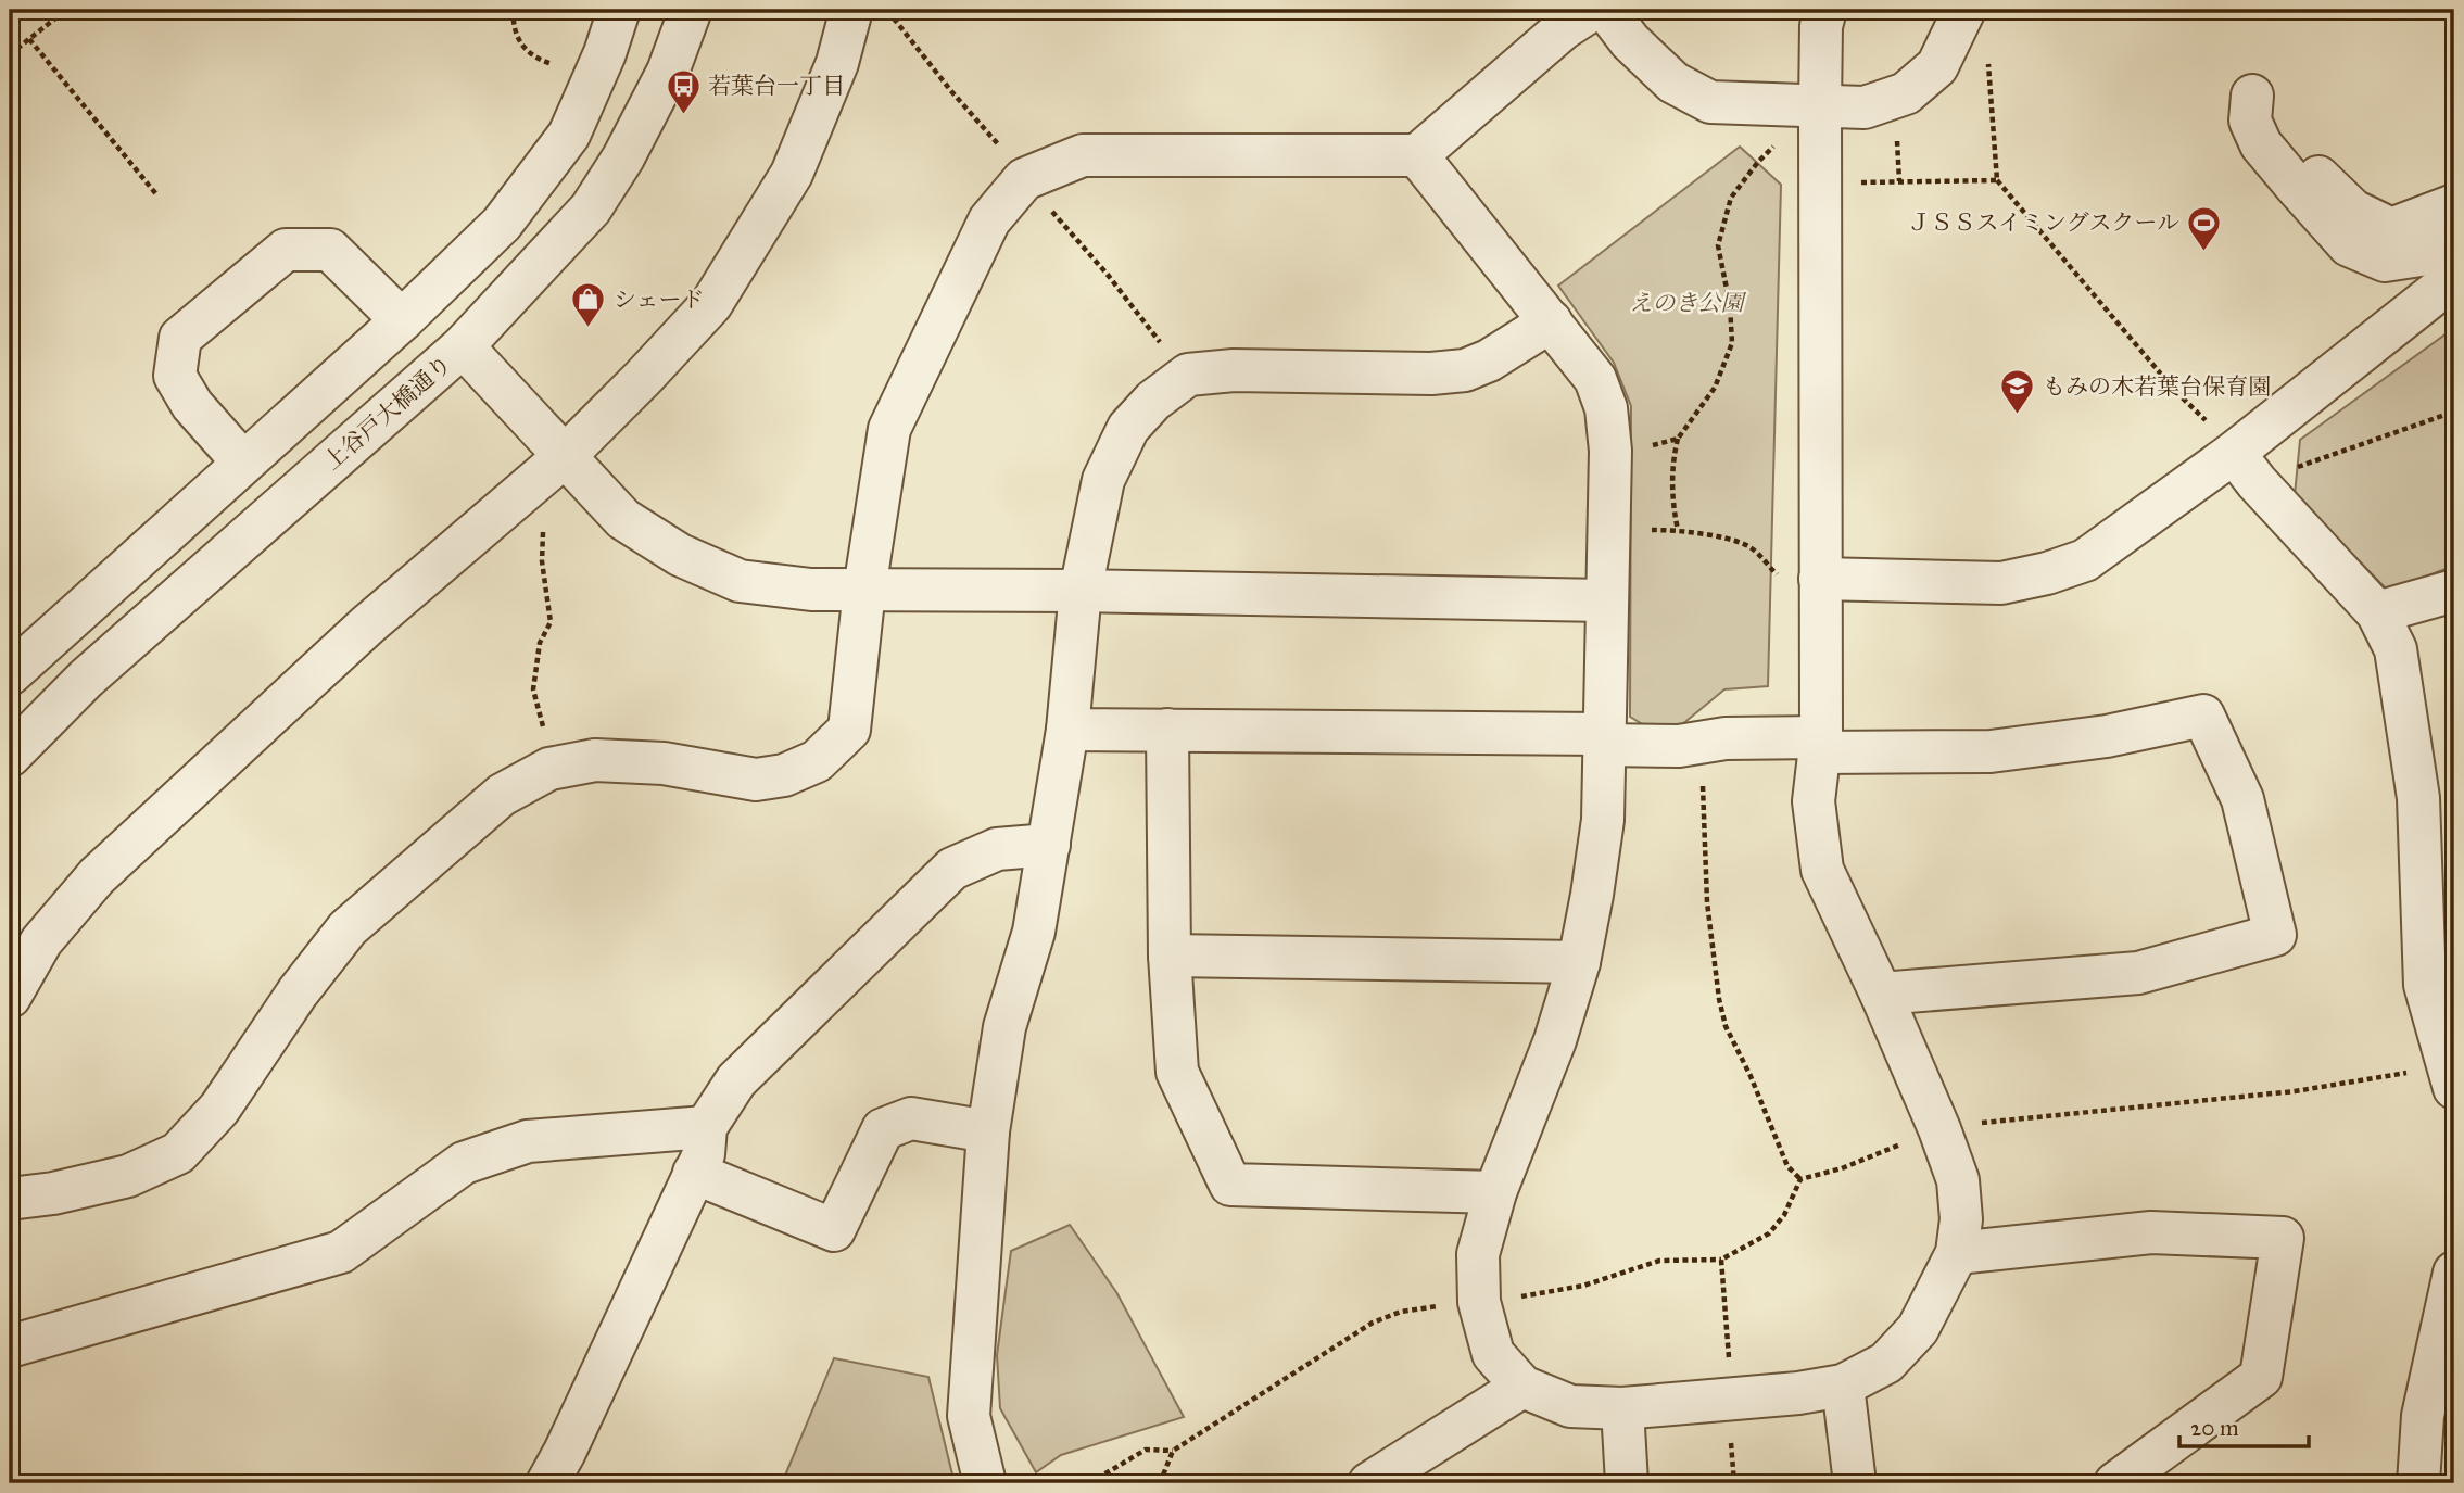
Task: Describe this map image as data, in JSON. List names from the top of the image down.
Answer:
{
  "streets": {
    "street": ["上谷戸大橋通り"]
  },
  "parks": ["えのき公園"],
  "places": {
    "bus stop": ["若葉台一丁目"],
    "sports": ["ＪＳＳスイミングスクール"],
    "shop": ["シェード"],
    "school or university": ["もみの木若葉台保育園"]
  },
  "scale_bar": "20 m"
}
